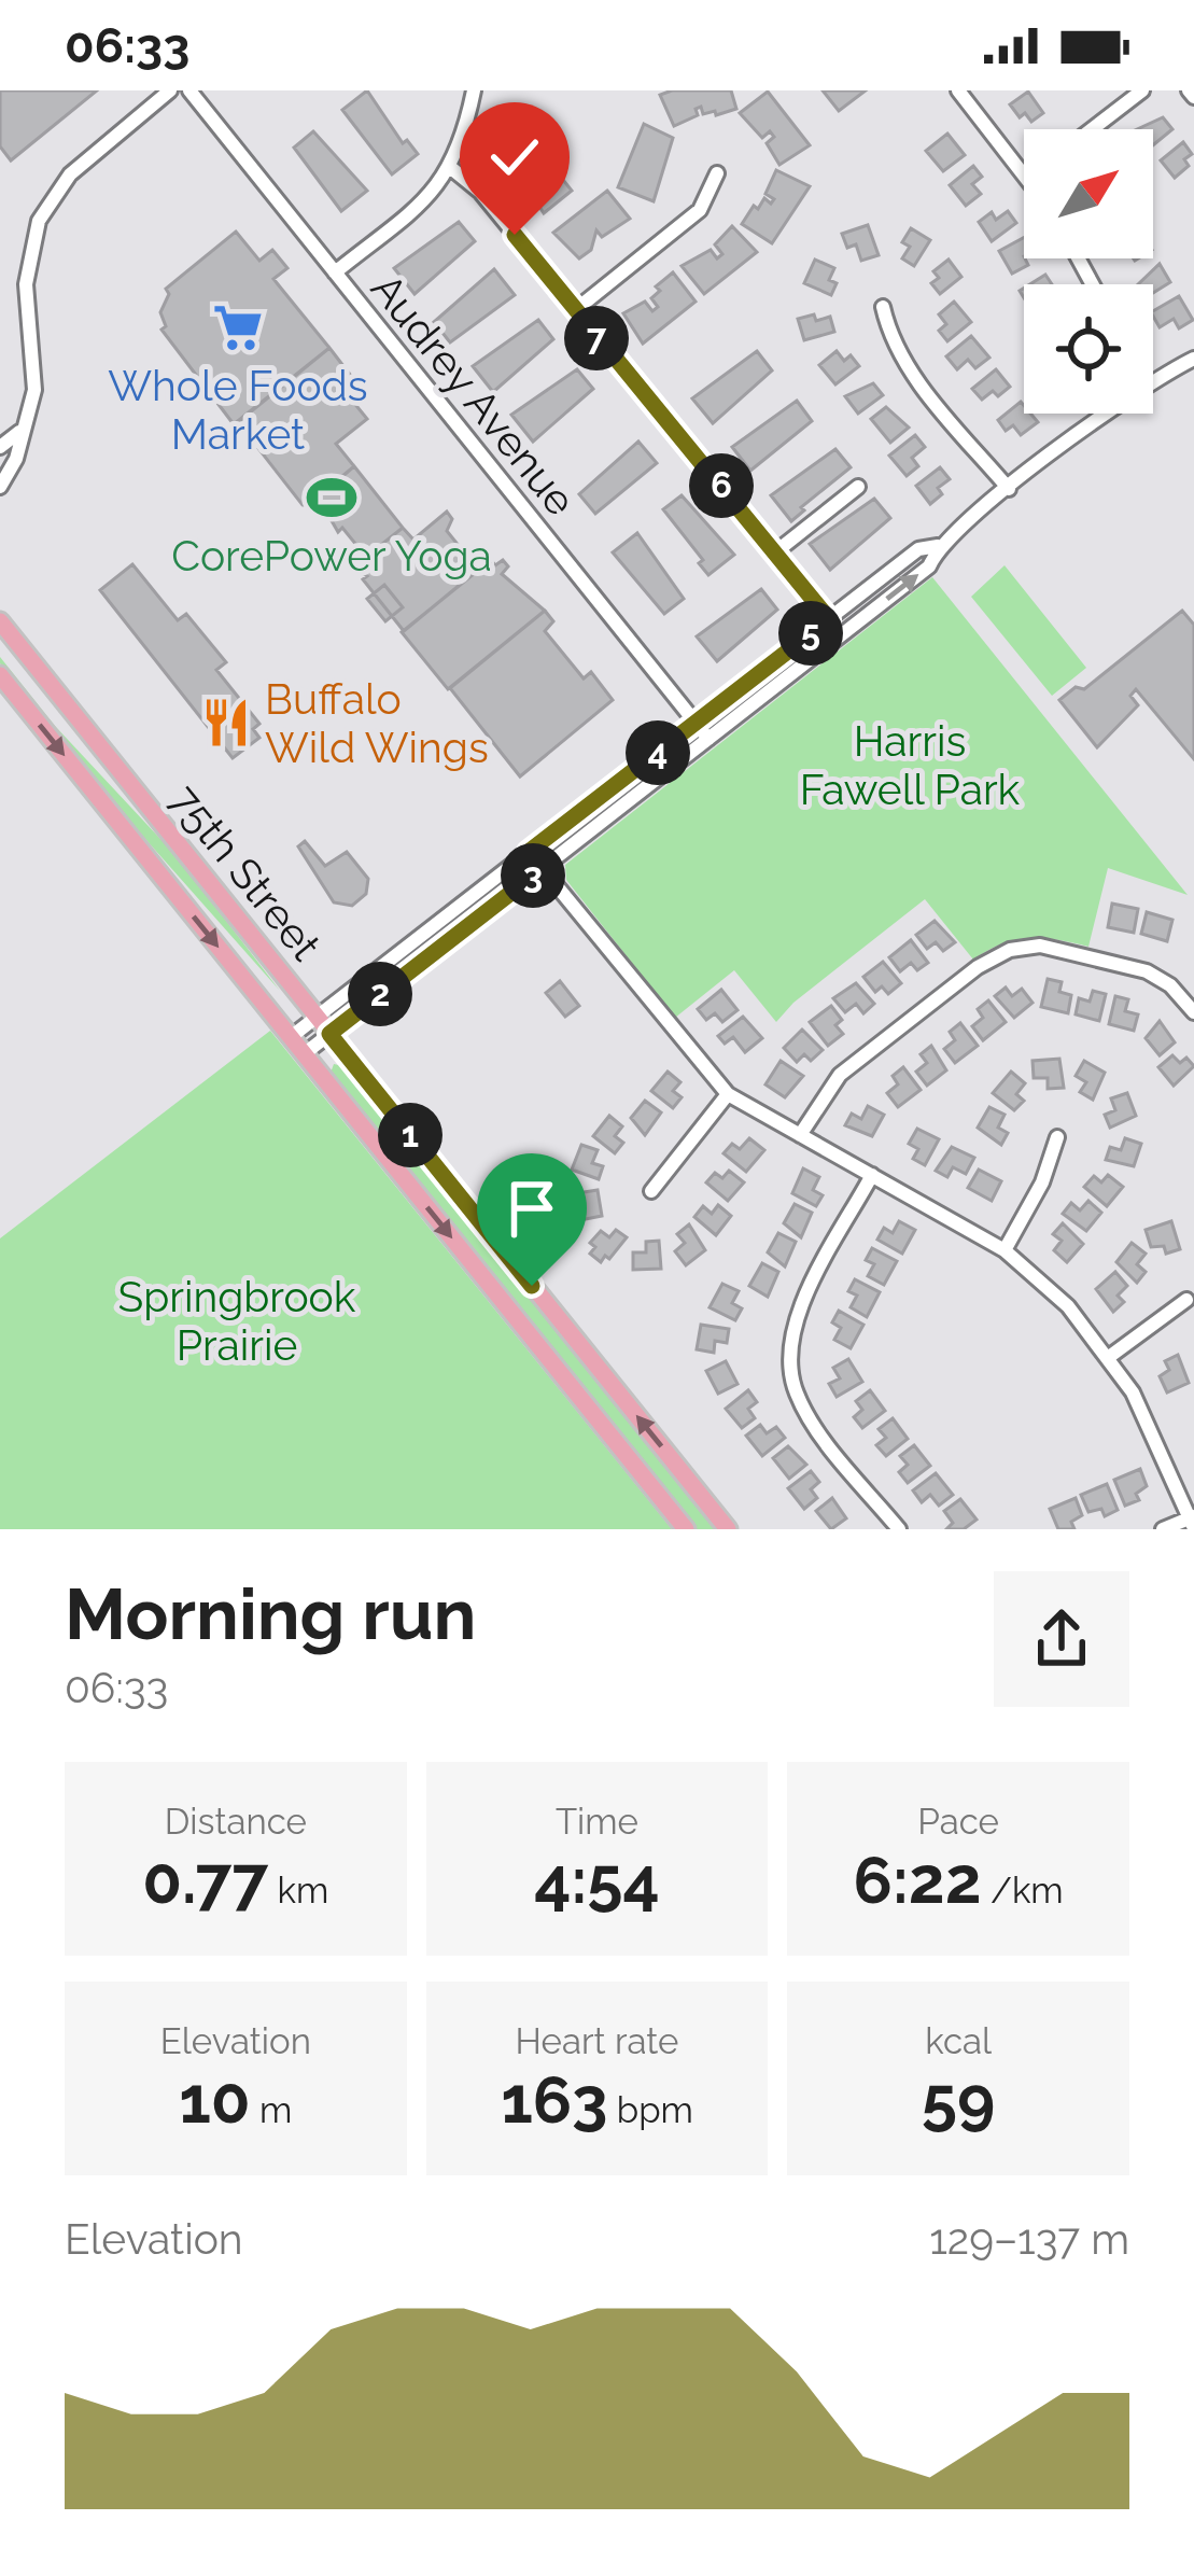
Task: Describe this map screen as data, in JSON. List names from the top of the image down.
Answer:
{
  "streets": {
    "main road": ["75th Street"],
    "street": ["Audrey Avenue"]
  },
  "parks": ["Harris Fawell Park", "Springbrook Prairie"],
  "places": {
    "supermarket": ["Whole Foods Market"],
    "sports": ["CorePower Yoga"],
    "restaurant": ["Buffalo Wild Wings"]
  },
  "north": "top right",
  "page": {
    "status": "06:33",
    "pins": [
      "7",
      "6",
      "5",
      "4",
      "3",
      "2",
      "1"
    ],
    "heading": ["Morning run", "06:33"],
    "stats": [
      ["Distance", "0.77 km"],
      ["Time", "4:54"],
      ["Pace", "6:22 /km"],
      ["Elevation", "10 m"],
      ["Heart rate", "163 bpm"],
      ["kcal", "59"]
    ],
    "chart": ["Elevation", "129–137 m"]
  }
}
